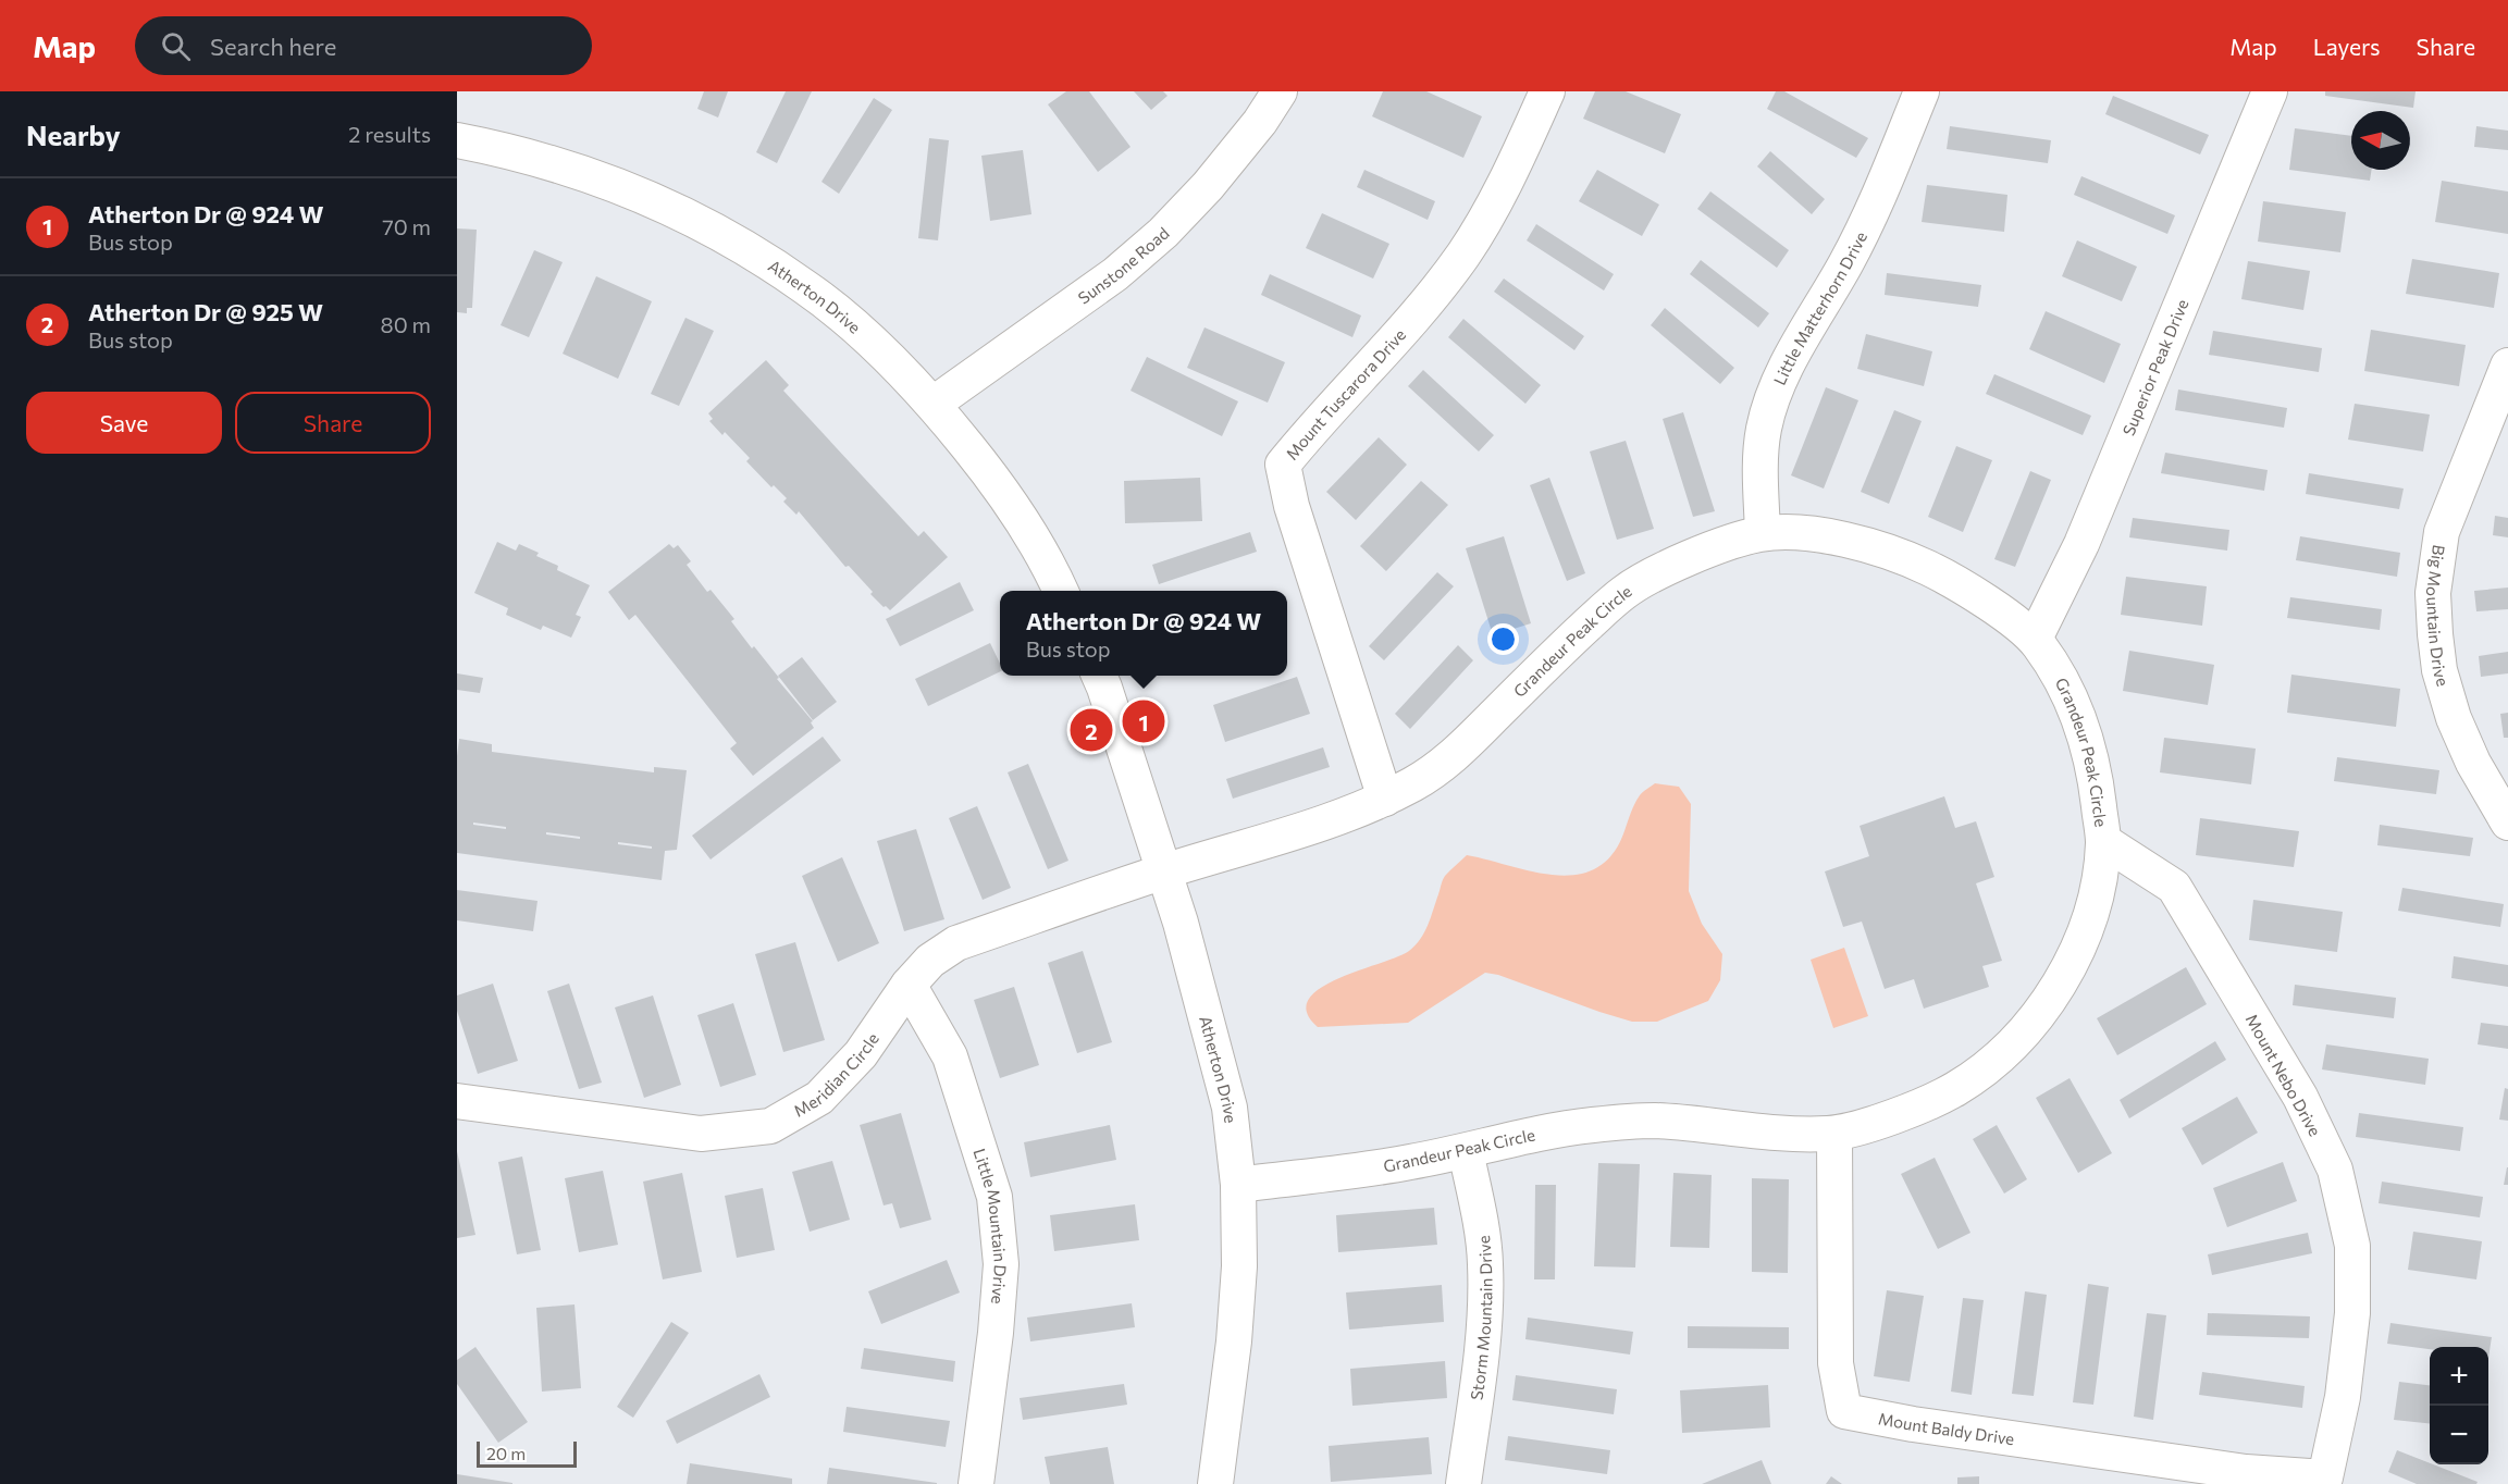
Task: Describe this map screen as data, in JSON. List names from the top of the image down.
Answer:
{
  "streets": {
    "street": [
      "Sunstone Road",
      "Atherton Drive",
      "Little Matterhorn Drive",
      "Superior Peak Drive",
      "Mount Tuscarora Drive",
      "Big Mountain Drive",
      "Grandeur Peak Circle",
      "Meridian Circle",
      "Mount Nebo Drive",
      "Little Mountain Drive",
      "Storm Mountain Drive",
      "Mount Baldy Drive"
    ]
  },
  "crossings": [
    ["Sunstone Road", "Atherton Drive"],
    ["Atherton Drive", "Grandeur Peak Circle"],
    ["Atherton Drive", "Meridian Circle"],
    ["Little Matterhorn Drive", "Grandeur Peak Circle"],
    ["Superior Peak Drive", "Grandeur Peak Circle"],
    ["Mount Tuscarora Drive", "Grandeur Peak Circle"],
    ["Grandeur Peak Circle", "Meridian Circle"],
    ["Grandeur Peak Circle", "Mount Nebo Drive"],
    ["Grandeur Peak Circle", "Storm Mountain Drive"],
    ["Grandeur Peak Circle", "Mount Baldy Drive"],
    ["Meridian Circle", "Little Mountain Drive"],
    ["Mount Nebo Drive", "Mount Baldy Drive"]
  ],
  "scale_bar": "20 m",
  "north": "left",
  "page": {
    "header": "Map",
    "search": "Search here",
    "nav": ["Map", "Layers", "Share"],
    "heading": ["Nearby", "2 results"],
    "list": [
      {
        "mark": "1",
        "name": "Atherton Dr @ 924 W",
        "note": "Bus stop",
        "value": "70 m"
      },
      {
        "mark": "2",
        "name": "Atherton Dr @ 925 W",
        "note": "Bus stop",
        "value": "80 m"
      }
    ],
    "buttons": ["Save", "Share"],
    "popup": ["Atherton Dr @ 924 W", "Bus stop"],
    "pins": ["1", "2"],
    "map_buttons": ["+", "−"],
    "scale": "20 m"
  }
}
